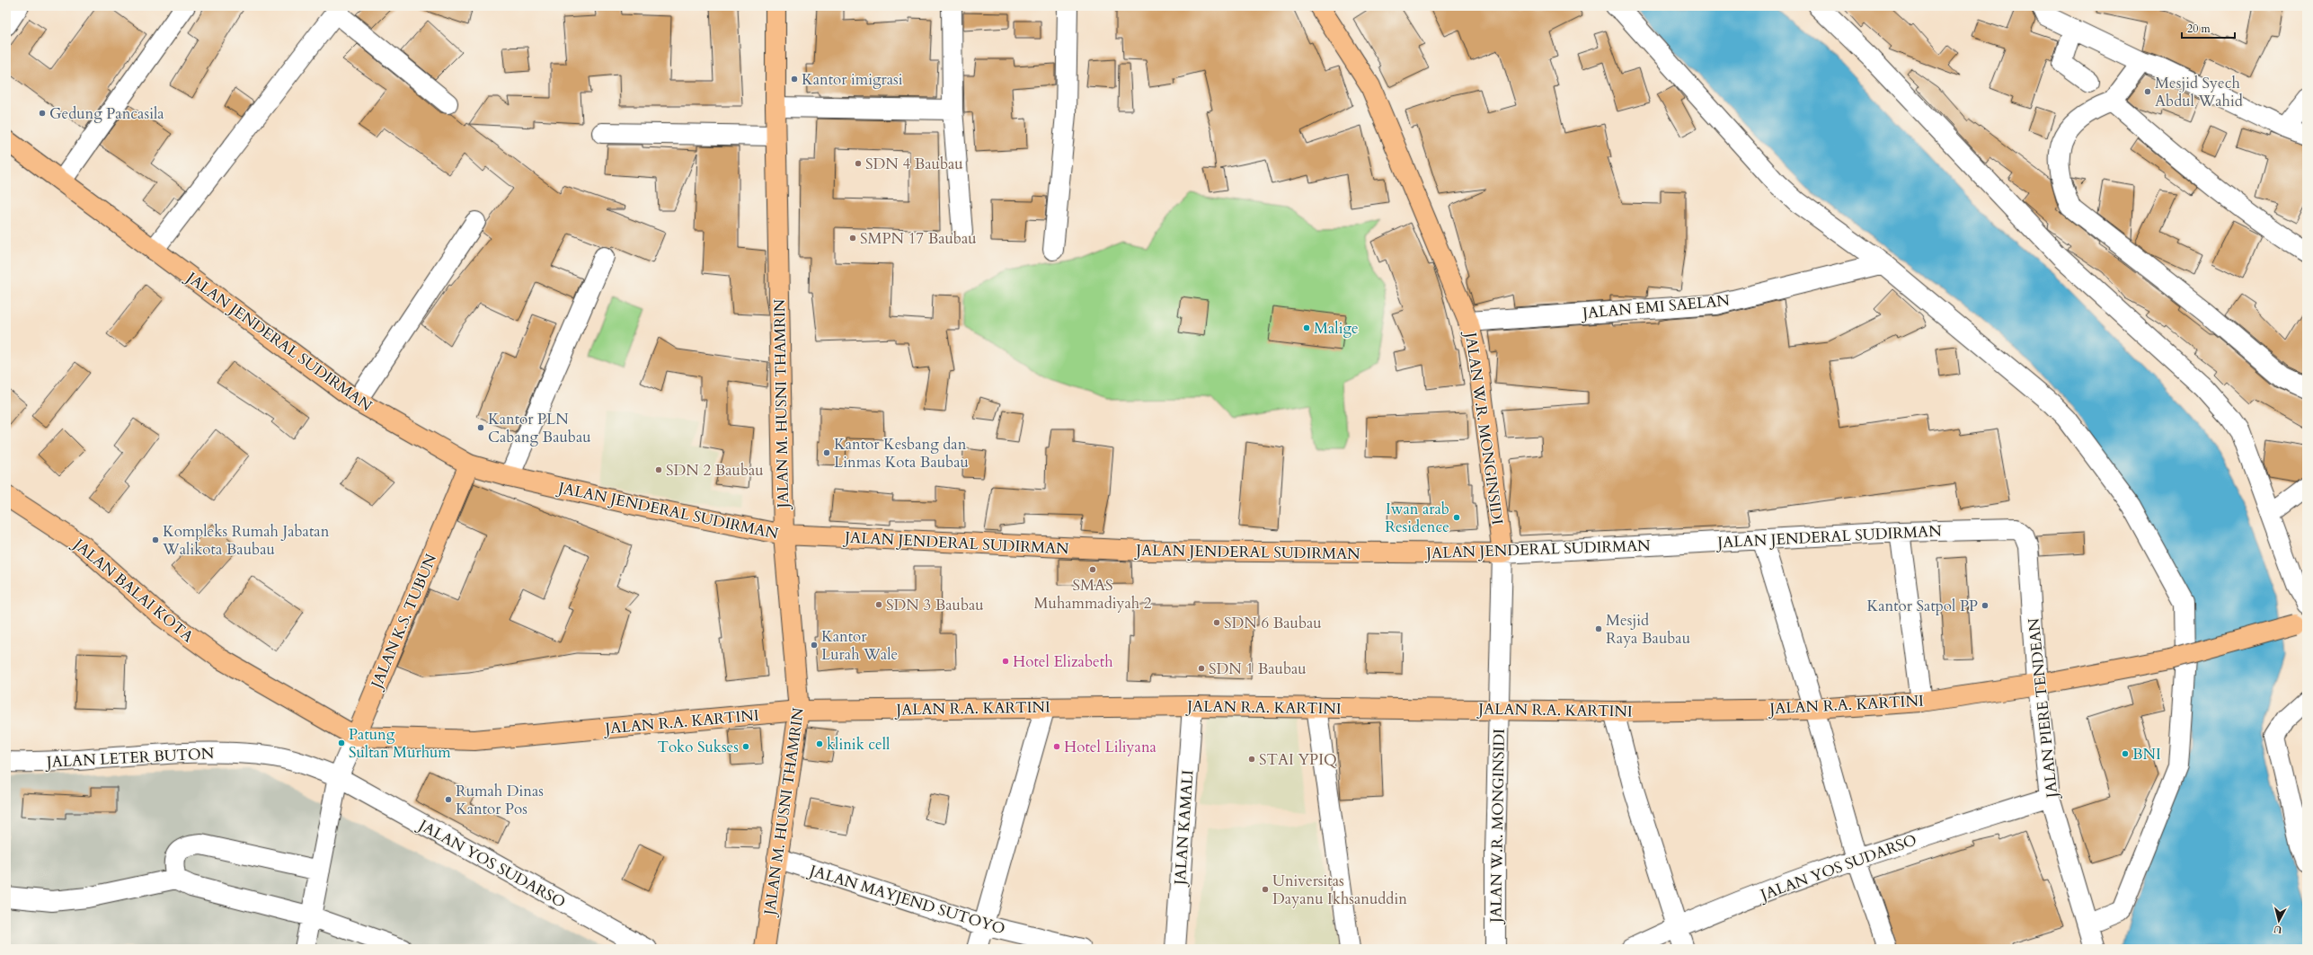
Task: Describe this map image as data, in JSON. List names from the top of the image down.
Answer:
{
  "streets": {
    "main road": [
      "JALAN JENDERAL SUDIRMAN",
      "JALAN M. HUSNI THAMRIN",
      "JALAN W.R. MONGINSIDI",
      "JALAN BALAI KOTA",
      "JALAN K.S. TUBUN",
      "JALAN R.A. KARTINI"
    ],
    "street": [
      "JALAN EMI SAELAN",
      "JALAN PIERE TENDEAN",
      "JALAN LETER BUTON",
      "JALAN KAMALI",
      "JALAN YOS SUDARSO",
      "JALAN MAYJEND SUTOYO"
    ]
  },
  "crossings": [
    ["JALAN EMI SAELAN", "JALAN W.R. MONGINSIDI"],
    ["JALAN JENDERAL SUDIRMAN", "JALAN M. HUSNI THAMRIN"],
    ["JALAN JENDERAL SUDIRMAN", "JALAN W.R. MONGINSIDI"],
    ["JALAN JENDERAL SUDIRMAN", "JALAN K.S. TUBUN"],
    ["JALAN JENDERAL SUDIRMAN", "JALAN PIERE TENDEAN"],
    ["JALAN M. HUSNI THAMRIN", "JALAN R.A. KARTINI"],
    ["JALAN M. HUSNI THAMRIN", "JALAN MAYJEND SUTOYO"],
    ["JALAN W.R. MONGINSIDI", "JALAN R.A. KARTINI"],
    ["JALAN BALAI KOTA", "JALAN K.S. TUBUN"],
    ["JALAN BALAI KOTA", "JALAN R.A. KARTINI"],
    ["JALAN K.S. TUBUN", "JALAN R.A. KARTINI"],
    ["JALAN K.S. TUBUN", "JALAN LETER BUTON"],
    ["JALAN K.S. TUBUN", "JALAN YOS SUDARSO"],
    ["JALAN R.A. KARTINI", "JALAN PIERE TENDEAN"],
    ["JALAN R.A. KARTINI", "JALAN KAMALI"],
    ["JALAN PIERE TENDEAN", "JALAN YOS SUDARSO"],
    ["JALAN LETER BUTON", "JALAN YOS SUDARSO"]
  ],
  "places": [
    "Kantor imigrasi",
    "Mesjid Syech Abdul Wahid",
    "Gedung Pancasila",
    "SDN 4 Baubau",
    "SMPN 17 Baubau",
    "Malige",
    "Kantor PLN Cabang Baubau",
    "Kantor Kesbang dan Linmas Kota Baubau",
    "SDN 2 Baubau",
    "Iwan arab Residence",
    "Kompleks Rumah Jabatan Walikota Baubau",
    "SMAS Muhammadiyah 2",
    "SDN 3 Baubau",
    "Kantor Satpol PP",
    "SDN 6 Baubau",
    "Mesjid Raya Baubau",
    "Kantor Lurah Wale",
    "Hotel Elizabeth",
    "SDN 1 Baubau",
    "Patung Sultan Murhum",
    "klinik cell",
    "Toko Sukses",
    "Hotel Liliyana",
    "BNI",
    "STAI YPIQ",
    "Rumah Dinas Kantor Pos",
    "Universitas Dayanu Ikhsanuddin"
  ],
  "scale_bar": "20 m",
  "north": "bottom"
}
